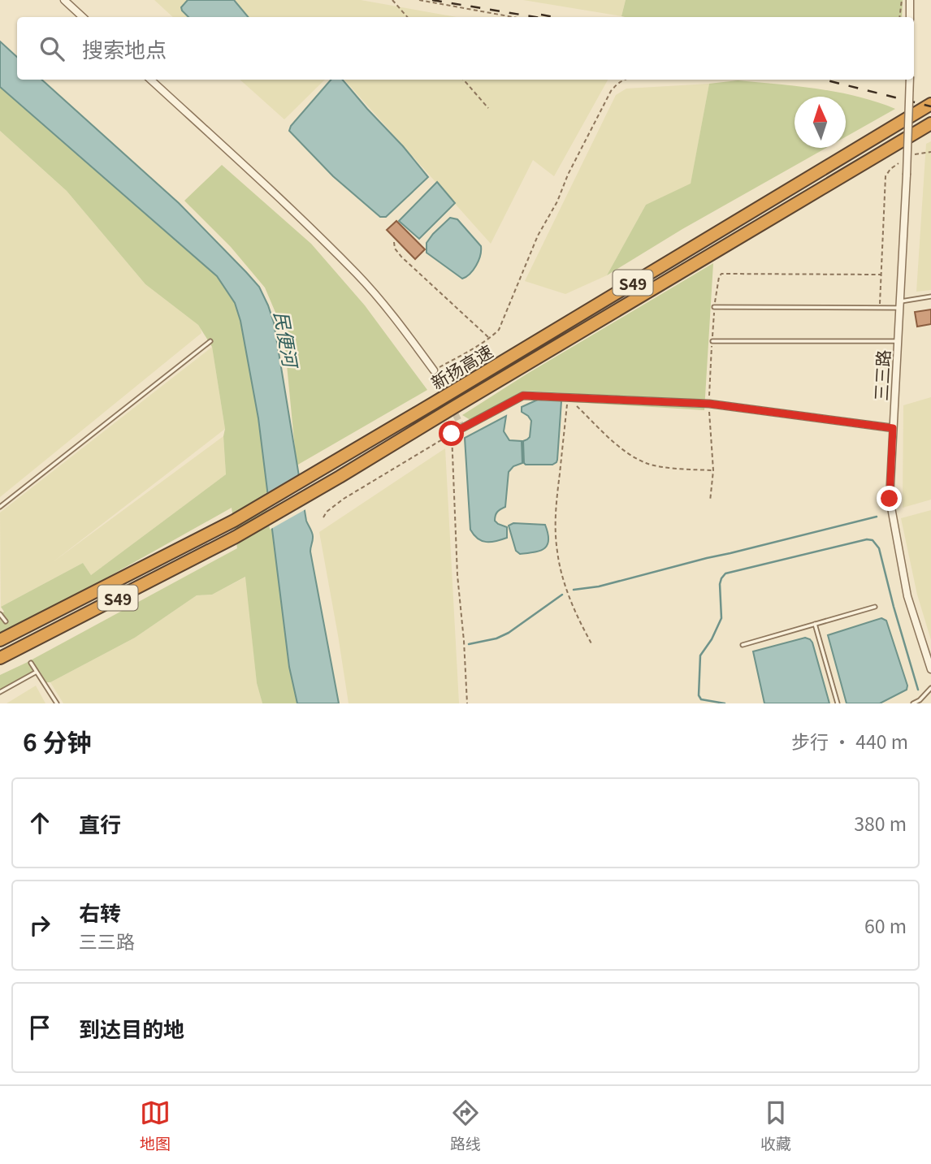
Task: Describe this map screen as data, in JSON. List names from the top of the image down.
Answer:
{
  "streets": {
    "highway": ["S49", "新扬高速"],
    "street": ["三三路"]
  },
  "water": ["民便河"],
  "north": "top",
  "page": {
    "search": "搜索地点",
    "heading": ["6 分钟", "步行 · 440 m"],
    "list": [
      ["直行", "380 m"],
      ["右转", "三三路", "60 m"],
      "到达目的地"
    ],
    "nav": ["地图", "路线", "收藏"]
  }
}
